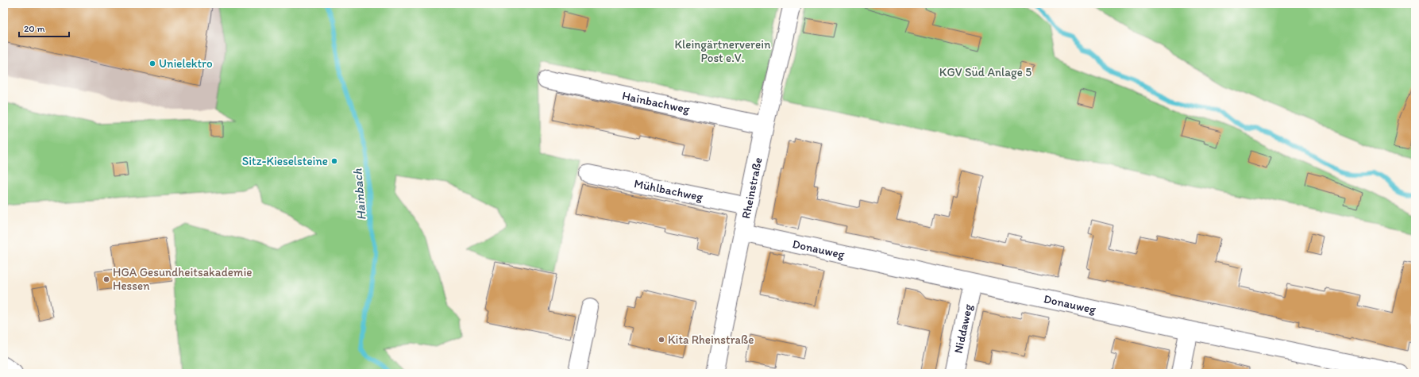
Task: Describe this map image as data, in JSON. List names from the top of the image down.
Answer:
{
  "streets": {
    "street": [
      "Hainbachweg",
      "Rheinstraße",
      "Mühlbachweg",
      "Donauweg",
      "Niddaweg"
    ]
  },
  "crossings": [
    ["Hainbachweg", "Rheinstraße"],
    ["Rheinstraße", "Mühlbachweg"],
    ["Rheinstraße", "Donauweg"],
    ["Donauweg", "Niddaweg"]
  ],
  "water": ["Hainbach"],
  "parks": ["Kleingärtnerverein Post e.V.", "KGV Süd Anlage 5"],
  "places": [
    "Unielektro",
    "Sitz-Kieselsteine",
    "HGA Gesundheitsakademie Hessen",
    "Kita Rheinstraße"
  ],
  "scale_bar": "20 m"
}
